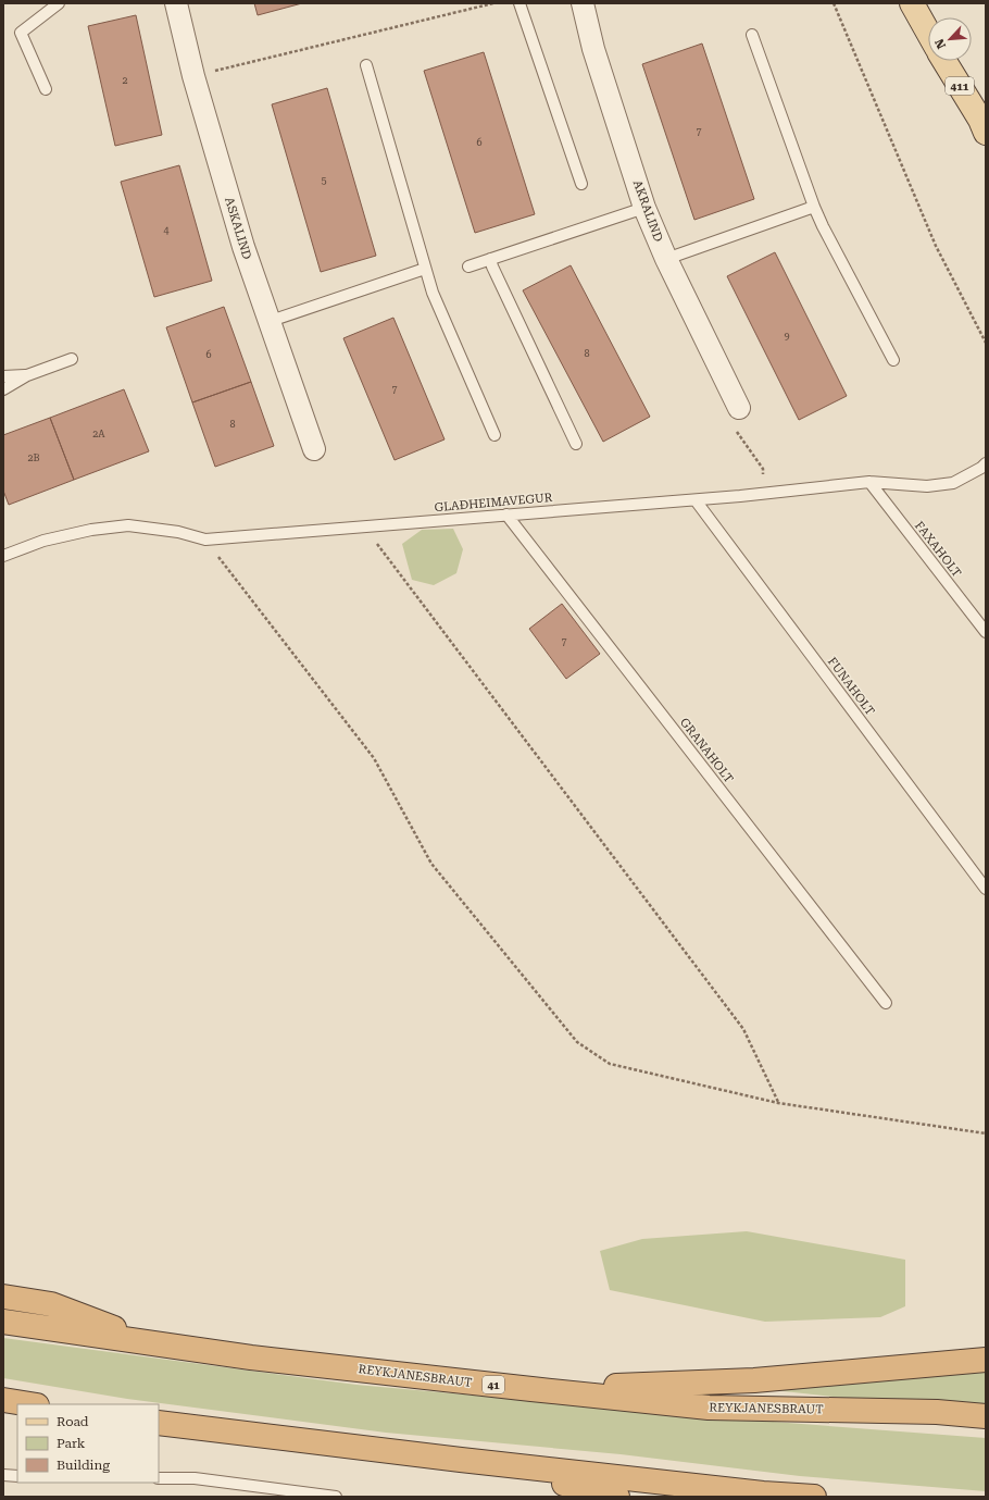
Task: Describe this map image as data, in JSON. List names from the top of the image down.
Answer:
{
  "streets": {
    "highway": ["REYKJANESBRAUT", "41"],
    "main road": ["411"],
    "street": ["AKRALIND", "ASKALIND"],
    "lane": [
      "GLAÐHEIMAVEGUR",
      "FAXAHOLT",
      "FUNAHOLT",
      "GRANAHOLT"
    ]
  },
  "crossings": [
    ["GLAÐHEIMAVEGUR", "FAXAHOLT"],
    ["GLAÐHEIMAVEGUR", "FUNAHOLT"],
    ["GLAÐHEIMAVEGUR", "GRANAHOLT"]
  ],
  "house_numbers": [
    "2",
    "7",
    "6",
    "5",
    "4",
    "9",
    "8",
    "6",
    "7",
    "8",
    "2A",
    "2B",
    "7"
  ],
  "legend": ["Road", "Park", "Building"],
  "north": "bottom left"
}
